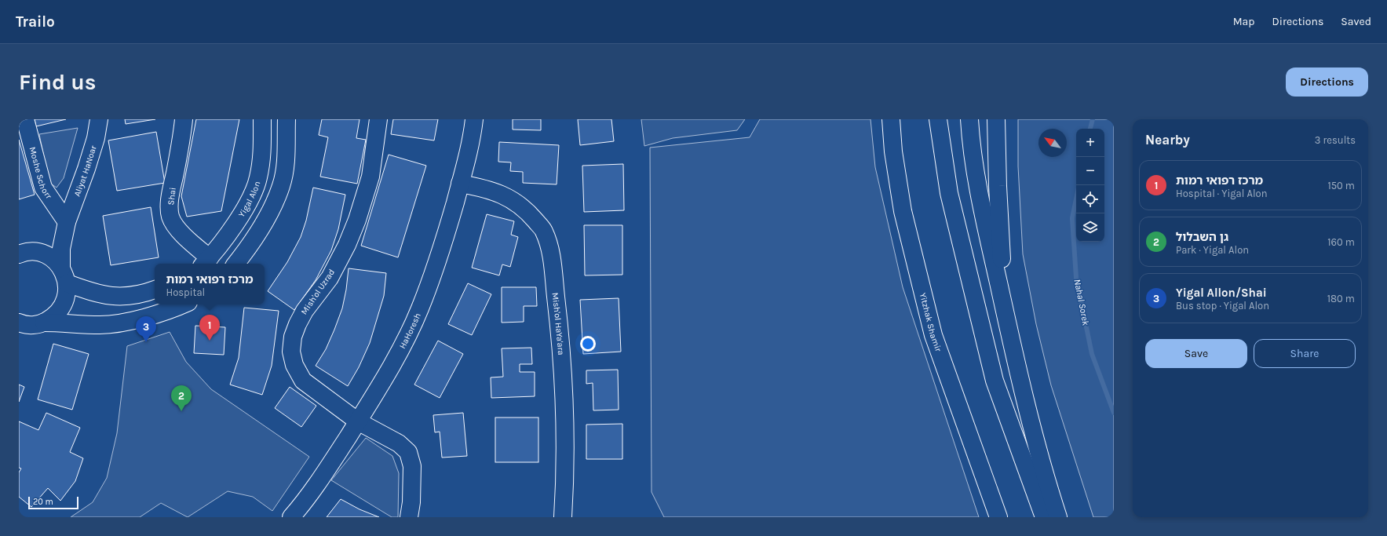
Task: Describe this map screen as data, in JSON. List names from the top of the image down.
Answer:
{
  "streets": {
    "main road": [
      "Aliyat HaNoar",
      "Moshe Schorr",
      "Shai",
      "Yigal Alon",
      "Mish'ol Uzrad",
      "Yitzhak Shamir",
      "Mish'ol HaYa'ara",
      "HaHoresh"
    ]
  },
  "crossings": [
    ["Aliyat HaNoar", "Moshe Schorr"],
    ["Shai", "Yigal Alon"],
    ["Mish'ol Uzrad", "HaHoresh"],
    ["Mish'ol HaYa'ara", "HaHoresh"]
  ],
  "water": ["Nahal Sorek"],
  "scale_bar": "20 m",
  "north": "top left",
  "page": {
    "header": "Trailo",
    "nav": ["Map", "Directions", "Saved"],
    "buttons": [
      "Directions",
      ["Save", "Share"]
    ],
    "title": "Find us",
    "heading": ["Nearby", "3 results"],
    "map_buttons": ["+", "−"],
    "list": [
      {
        "mark": "1",
        "name": "מרכז רפואי רמות",
        "note": "Hospital · Yigal Alon",
        "value": "150 m"
      },
      {
        "mark": "2",
        "name": "גן השבלול",
        "note": "Park · Yigal Alon",
        "value": "160 m"
      },
      {
        "mark": "3",
        "name": "Yigal Allon/Shai",
        "note": "Bus stop · Yigal Alon",
        "value": "180 m"
      }
    ],
    "popup": ["מרכז רפואי רמות", "Hospital"],
    "pins": ["1", "3", "2"],
    "scale": "20 m"
  }
}
